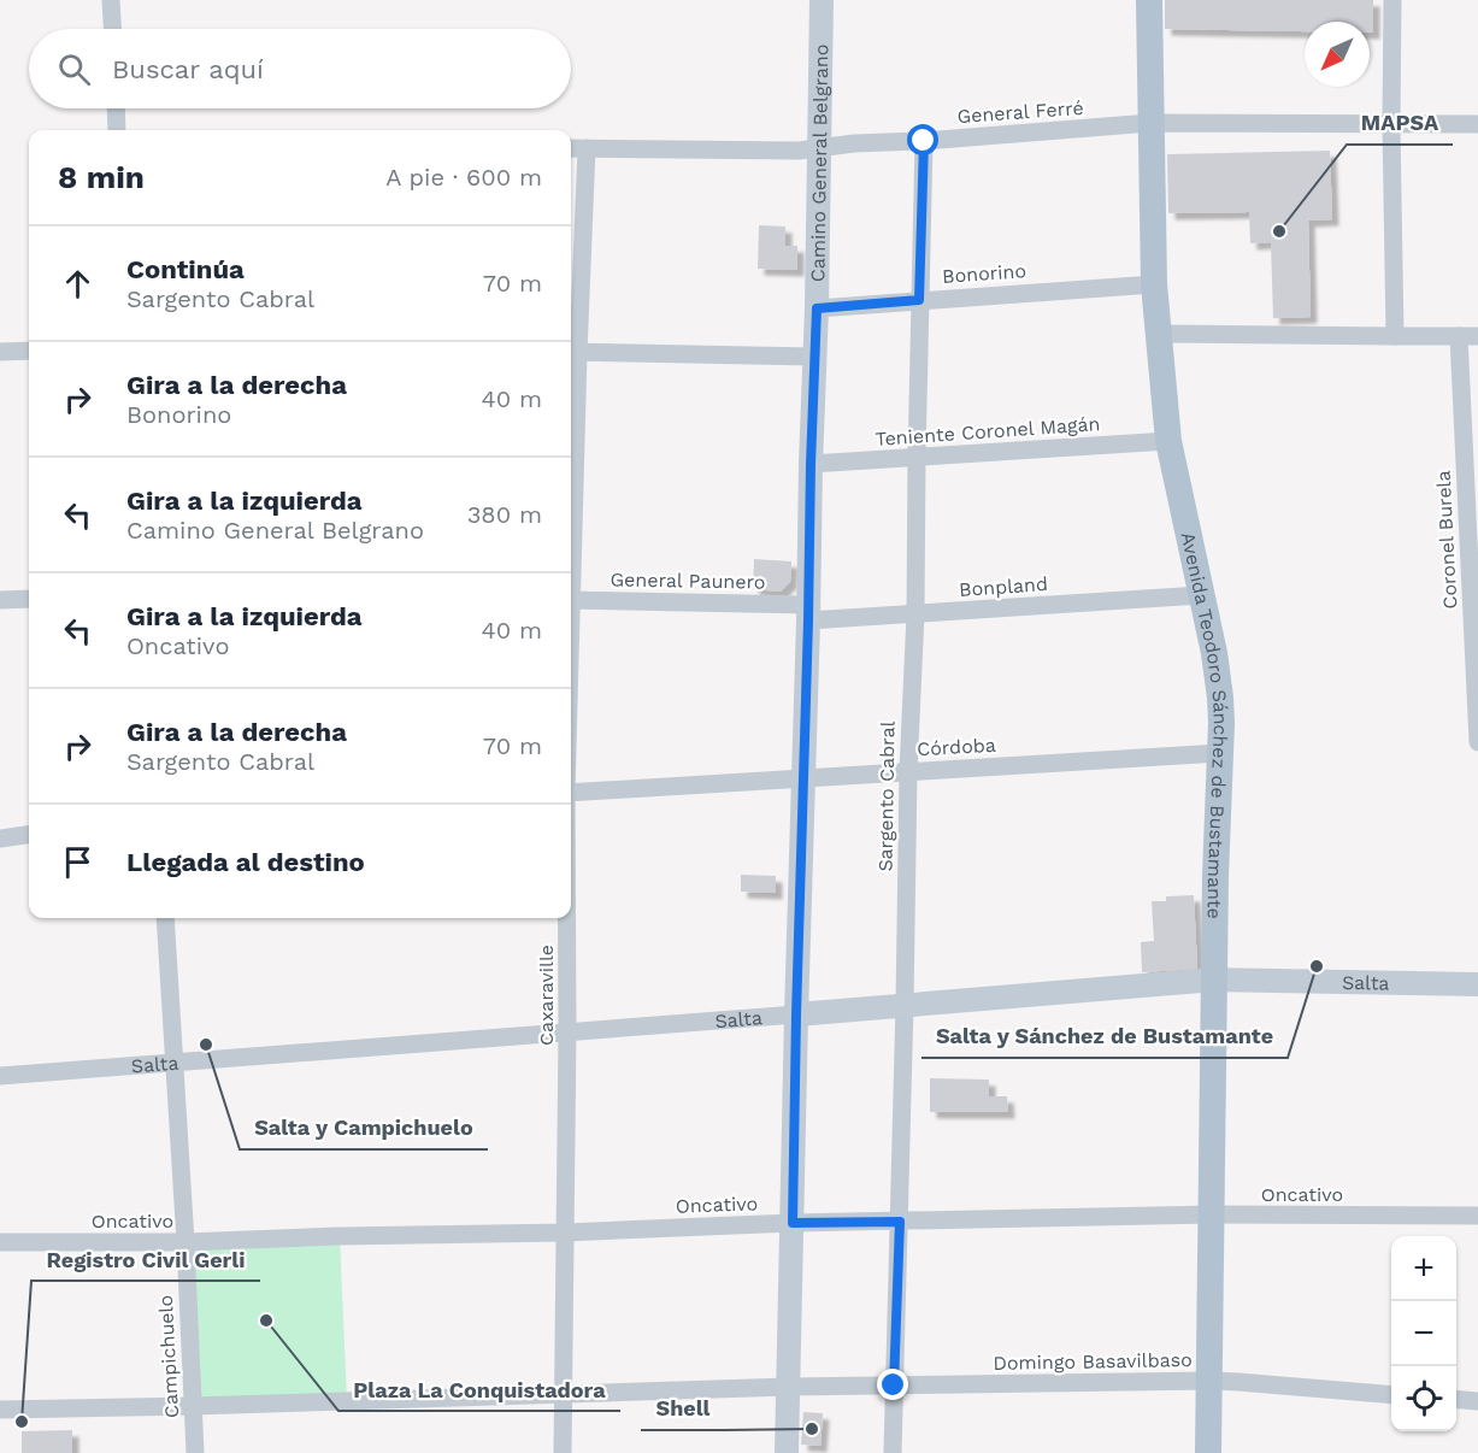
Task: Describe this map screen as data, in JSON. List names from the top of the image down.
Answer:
{
  "streets": {
    "main road": ["Avenida Teodoro Sánchez de Bustamante"],
    "street": [
      "General Ferré",
      "Camino General Belgrano",
      "Bonorino",
      "Teniente Coronel Magán",
      "Coronel Burela",
      "General Paunero",
      "Bonpland",
      "Córdoba",
      "Sargento Cabral",
      "Salta",
      "Caxaraville",
      "Oncativo",
      "Campichuelo",
      "Domingo Basavilbaso"
    ]
  },
  "crossings": [
    ["General Ferré", "Camino General Belgrano"],
    ["General Ferré", "Avenida Teodoro Sánchez de Bustamante"],
    ["General Ferré", "Sargento Cabral"],
    ["General Ferré", "Caxaraville"],
    ["Camino General Belgrano", "Bonorino"],
    ["Camino General Belgrano", "Teniente Coronel Magán"],
    ["Camino General Belgrano", "General Paunero"],
    ["Camino General Belgrano", "Bonpland"],
    ["Camino General Belgrano", "Córdoba"],
    ["Camino General Belgrano", "Salta"],
    ["Camino General Belgrano", "Oncativo"],
    ["Camino General Belgrano", "Domingo Basavilbaso"],
    ["Bonorino", "Avenida Teodoro Sánchez de Bustamante"],
    ["Bonorino", "Sargento Cabral"],
    ["Teniente Coronel Magán", "Avenida Teodoro Sánchez de Bustamante"],
    ["Teniente Coronel Magán", "Sargento Cabral"],
    ["General Paunero", "Bonpland"],
    ["Bonpland", "Avenida Teodoro Sánchez de Bustamante"],
    ["Bonpland", "Sargento Cabral"],
    ["Avenida Teodoro Sánchez de Bustamante", "Córdoba"],
    ["Avenida Teodoro Sánchez de Bustamante", "Salta"],
    ["Avenida Teodoro Sánchez de Bustamante", "Oncativo"],
    ["Avenida Teodoro Sánchez de Bustamante", "Domingo Basavilbaso"],
    ["Córdoba", "Sargento Cabral"],
    ["Sargento Cabral", "Salta"],
    ["Sargento Cabral", "Oncativo"],
    ["Sargento Cabral", "Domingo Basavilbaso"],
    ["Salta", "Caxaraville"],
    ["Salta", "Campichuelo"],
    ["Caxaraville", "Oncativo"],
    ["Caxaraville", "Domingo Basavilbaso"],
    ["Oncativo", "Campichuelo"],
    ["Campichuelo", "Domingo Basavilbaso"]
  ],
  "places": [
    "MAPSA",
    "Salta y Sánchez de Bustamante",
    "Salta y Campichuelo",
    "Plaza La Conquistadora",
    "Registro Civil Gerli",
    "Shell"
  ],
  "north": "bottom left",
  "page": {
    "search": "Buscar aquí",
    "heading": ["8 min", "A pie · 600 m"],
    "list": [
      ["Continúa", "Sargento Cabral", "70 m"],
      ["Gira a la derecha", "Bonorino", "40 m"],
      ["Gira a la izquierda", "Camino General Belgrano", "380 m"],
      ["Gira a la izquierda", "Oncativo", "40 m"],
      ["Gira a la derecha", "Sargento Cabral", "70 m"],
      "Llegada al destino"
    ],
    "map_buttons": ["+", "−"]
  }
}
